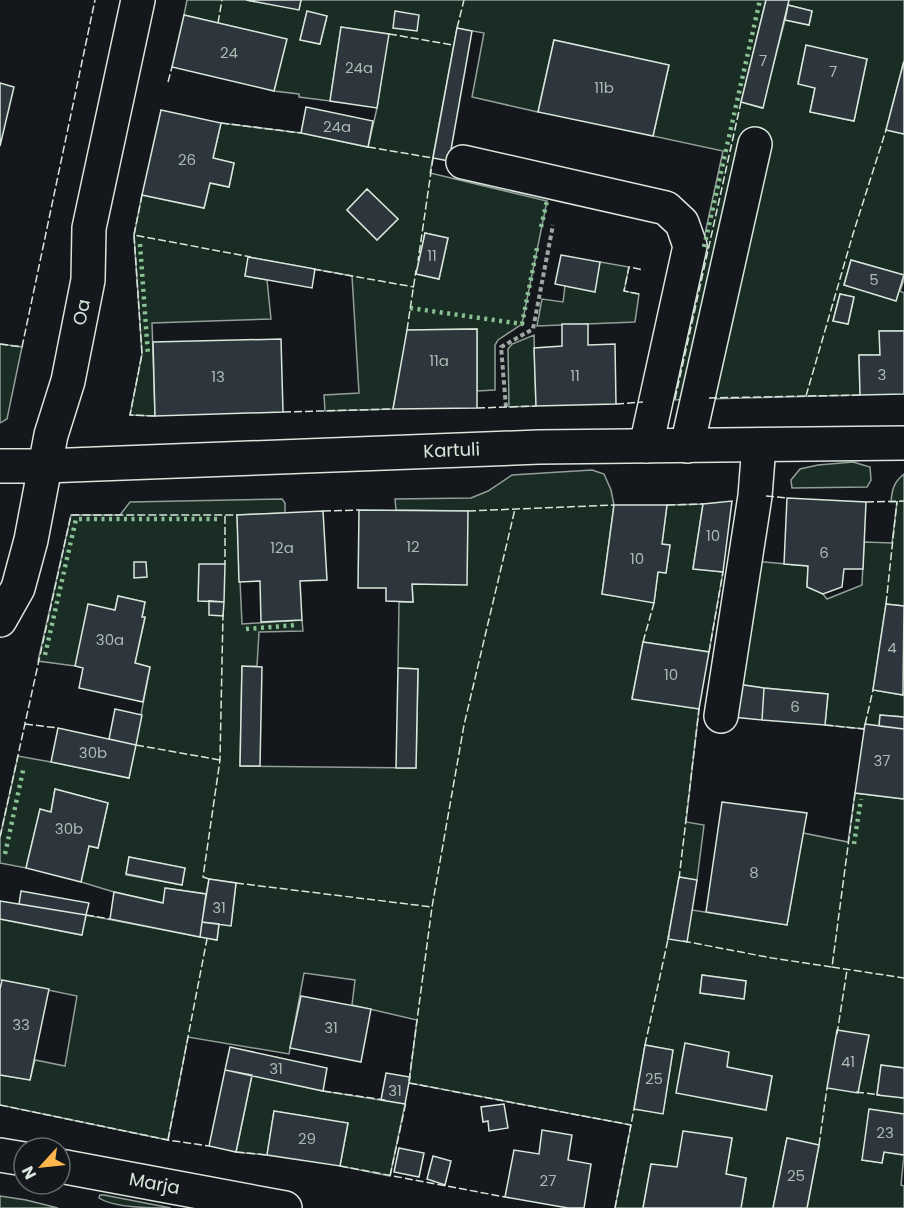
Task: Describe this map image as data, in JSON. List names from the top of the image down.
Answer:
{
  "streets": {
    "street": ["Oa", "Kartuli", "Marja"]
  },
  "crossings": [
    ["Oa", "Kartuli"]
  ],
  "house_numbers": [
    "24",
    "7",
    "24a",
    "7",
    "11b",
    "24a",
    "26",
    "11",
    "5",
    "11a",
    "3",
    "11",
    "13",
    "10",
    "12",
    "12a",
    "6",
    "10",
    "30a",
    "4",
    "10",
    "6",
    "30b",
    "37",
    "30b",
    "8",
    "31",
    "33",
    "31",
    "41",
    "31",
    "25",
    "31",
    "23",
    "29",
    "25",
    "27"
  ],
  "north": "bottom left"
}
